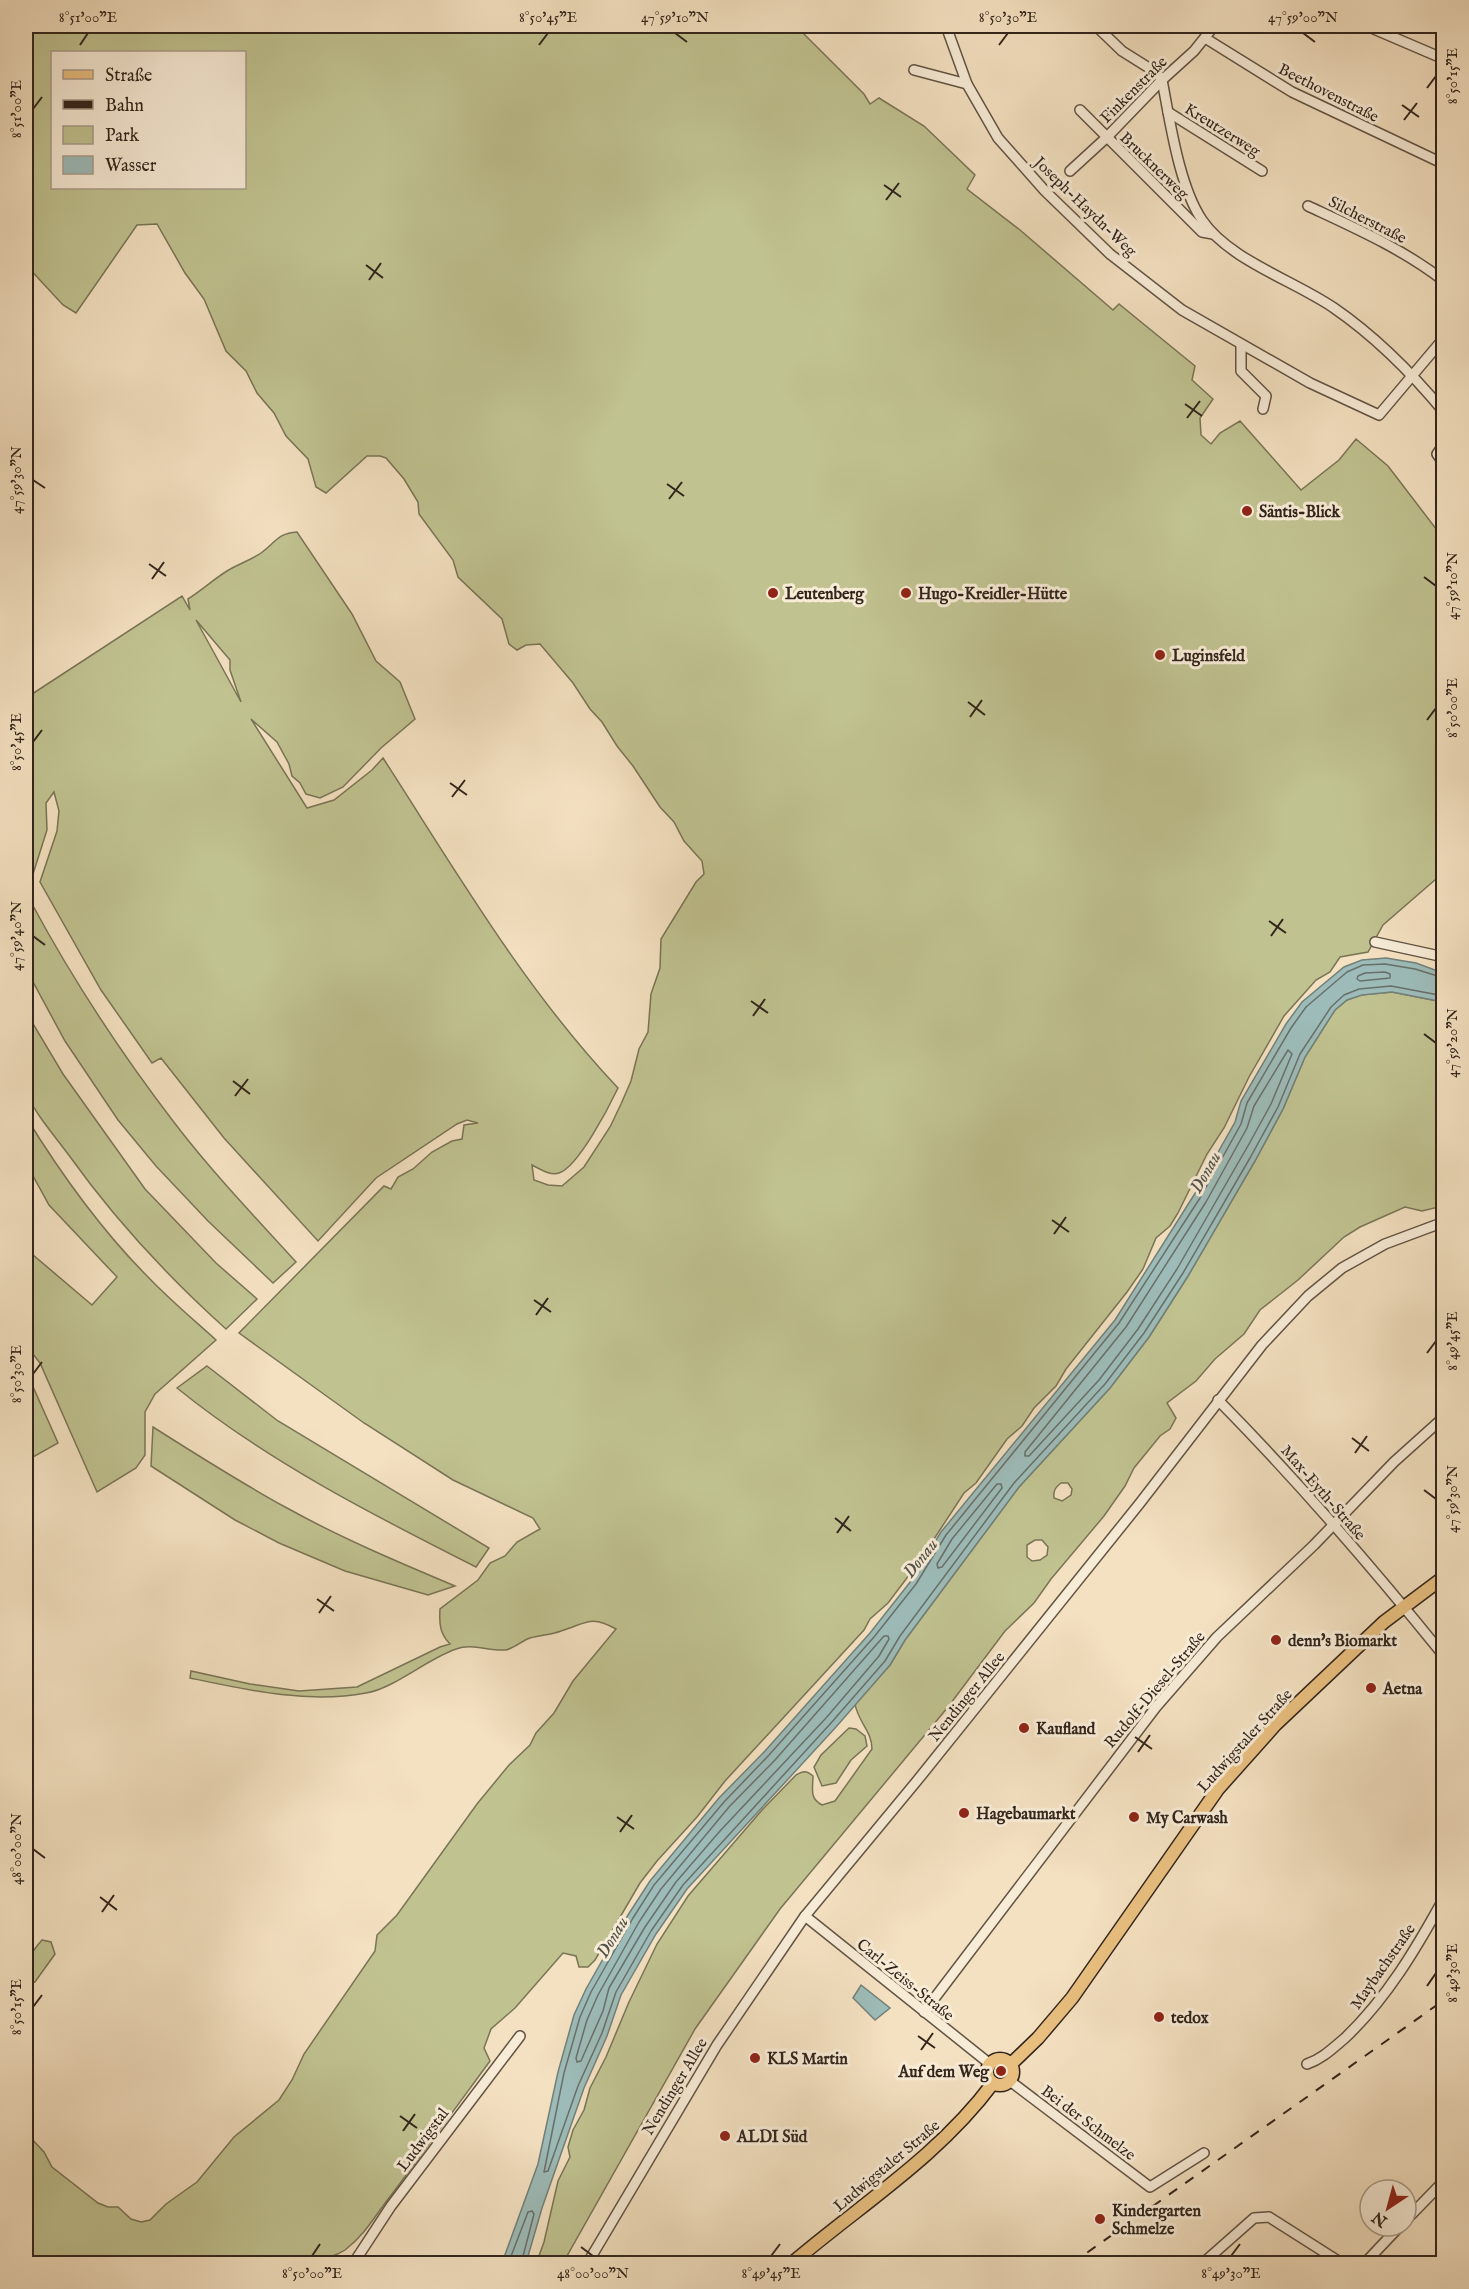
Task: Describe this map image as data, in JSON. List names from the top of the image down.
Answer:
{
  "streets": {
    "main road": ["Ludwigstaler Straße"],
    "street": [
      "Finkenstraße",
      "Beethovenstraße",
      "Kreutzerweg",
      "Brucknerweg",
      "Joseph-Haydn-Weg",
      "Silcherstraße",
      "Max-Eyth-Straße",
      "Rudolf-Diesel-Straße",
      "Nendinger Allee",
      "Maybachstraße",
      "Carl-Zeiss-Straße",
      "Bei der Schmelze",
      "Ludwigstal"
    ]
  },
  "crossings": [
    ["Finkenstraße", "Beethovenstraße"],
    ["Finkenstraße", "Brucknerweg"],
    ["Brucknerweg", "Joseph-Haydn-Weg"],
    ["Max-Eyth-Straße", "Rudolf-Diesel-Straße"],
    ["Max-Eyth-Straße", "Nendinger Allee"],
    ["Max-Eyth-Straße", "Ludwigstaler Straße"],
    ["Rudolf-Diesel-Straße", "Carl-Zeiss-Straße"],
    ["Nendinger Allee", "Carl-Zeiss-Straße"],
    ["Ludwigstaler Straße", "Carl-Zeiss-Straße"],
    ["Ludwigstaler Straße", "Bei der Schmelze"],
    ["Carl-Zeiss-Straße", "Bei der Schmelze"]
  ],
  "water": ["Donau"],
  "places": [
    "Säntis-Blick",
    "Leutenberg",
    "Hugo-Kreidler-Hütte",
    "Luginsfeld",
    "denn's Biomarkt",
    "Aetna",
    "Kaufland",
    "Hagebaumarkt",
    "My Carwash",
    "tedox",
    "KLS Martin",
    "Auf dem Weg",
    "ALDI Süd",
    "Kindergarten Schmelze"
  ],
  "legend": [
    "Straße",
    "Bahn",
    "Park",
    "Wasser"
  ],
  "north": "bottom left",
  "coordinates": [
    "8°51'00\"E",
    "8°50'45\"E",
    "47°59'10\"N",
    "8°50'30\"E",
    "47°59'00\"N",
    "8°50'15\"E",
    "47°59'30\"N",
    "8°50'00\"E",
    "47°59'40\"N",
    "47°59'20\"N",
    "8°49'45\"E",
    "48°00'00\"N",
    "8°49'30\"E"
  ]
}
